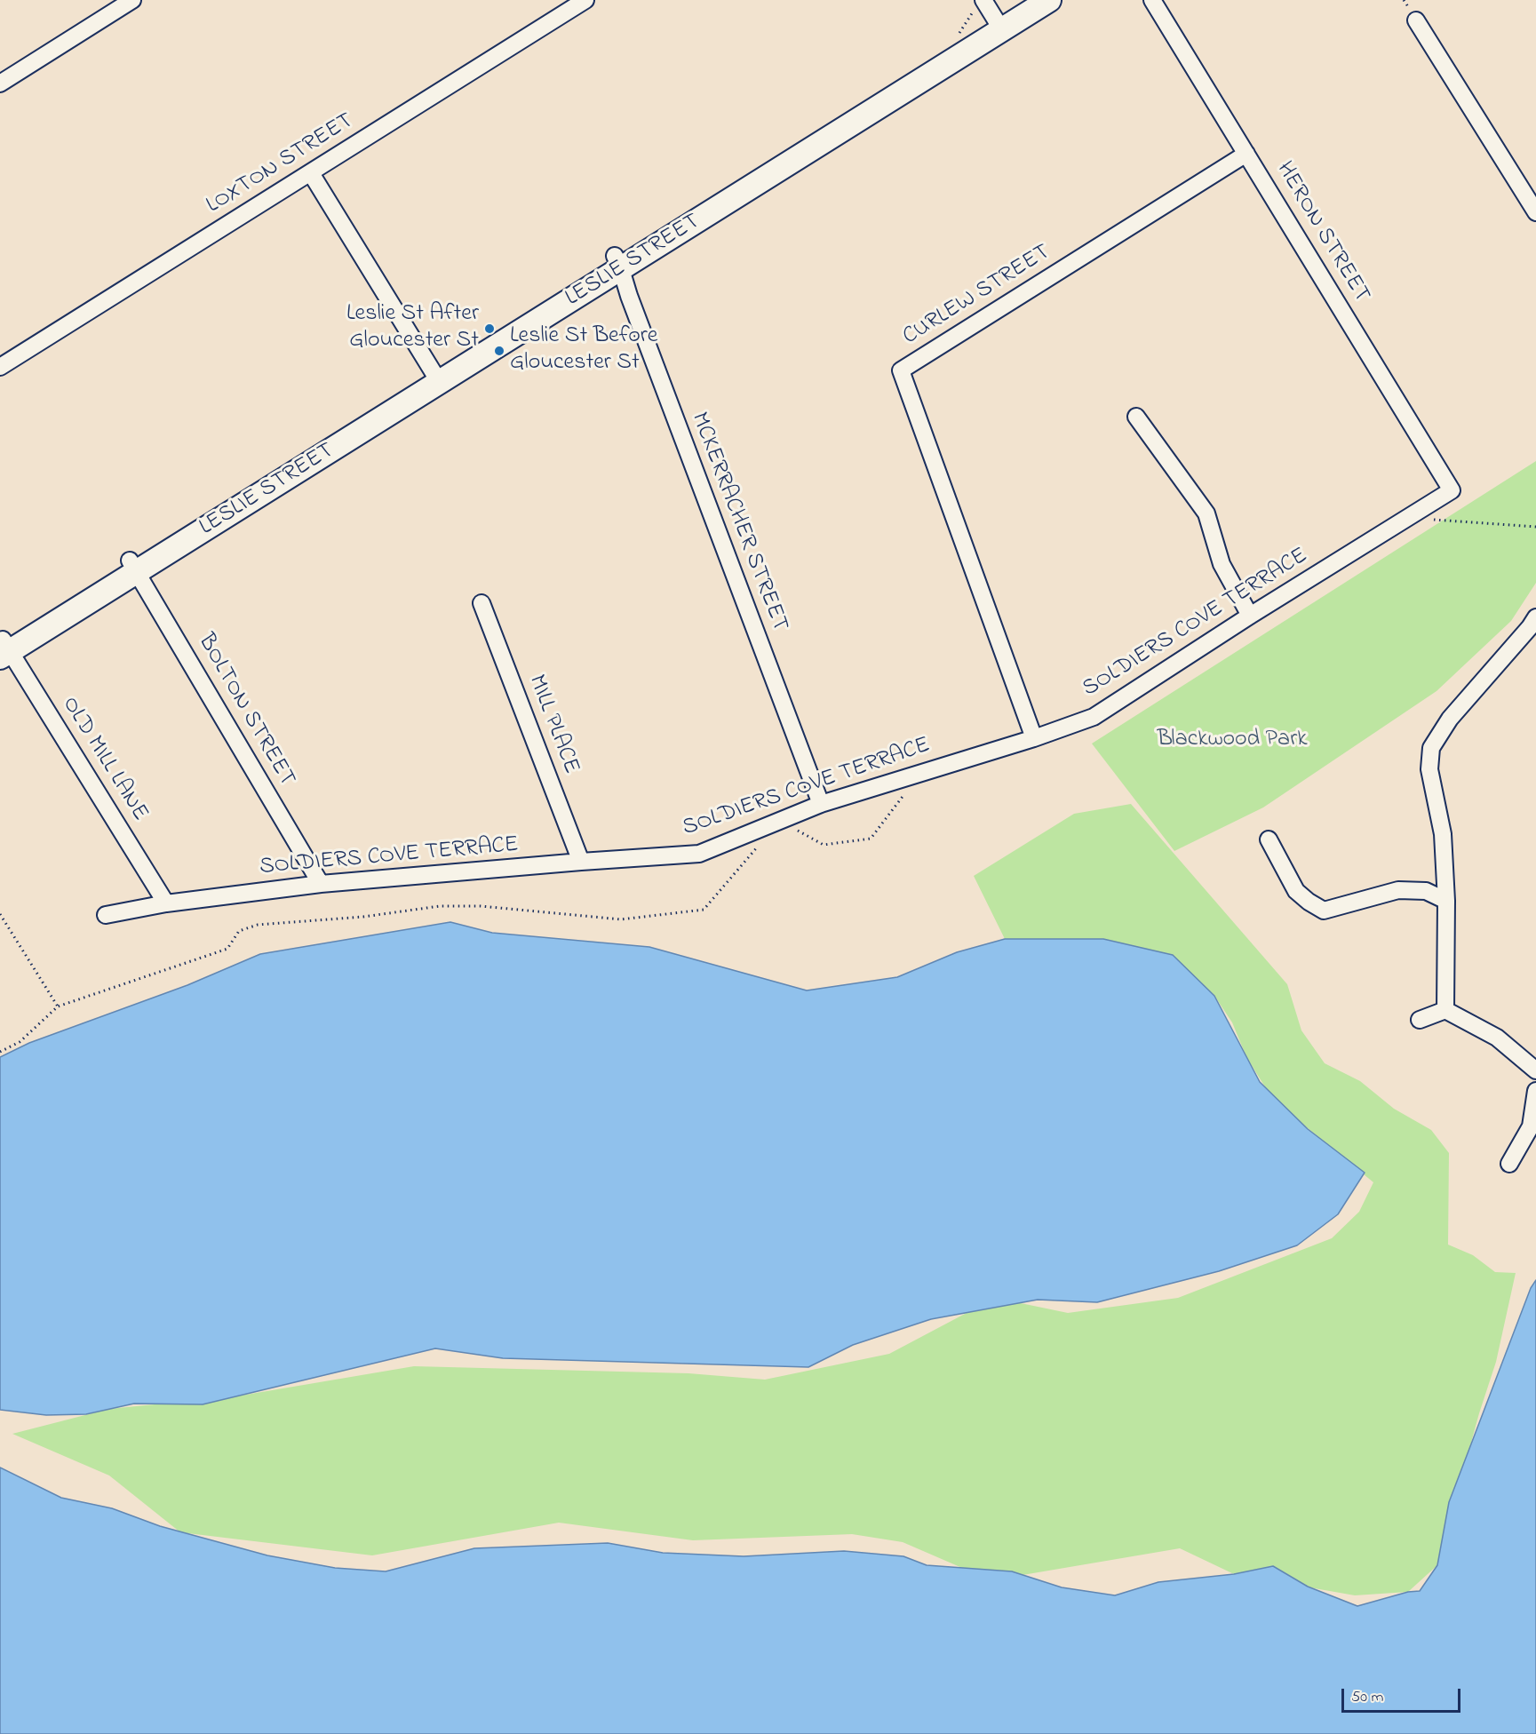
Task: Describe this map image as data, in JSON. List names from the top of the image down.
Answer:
{
  "streets": {
    "street": [
      "LOXTON STREET",
      "HERON STREET",
      "LESLIE STREET",
      "CURLEW STREET",
      "MCKERRACHER STREET",
      "SOLDIERS COVE TERRACE",
      "BOLTON STREET",
      "MILL PLACE",
      "OLD MILL LANE"
    ]
  },
  "crossings": [
    ["HERON STREET", "CURLEW STREET"],
    ["HERON STREET", "SOLDIERS COVE TERRACE"],
    ["LESLIE STREET", "MCKERRACHER STREET"],
    ["LESLIE STREET", "BOLTON STREET"],
    ["LESLIE STREET", "OLD MILL LANE"],
    ["CURLEW STREET", "SOLDIERS COVE TERRACE"],
    ["MCKERRACHER STREET", "SOLDIERS COVE TERRACE"],
    ["SOLDIERS COVE TERRACE", "BOLTON STREET"],
    ["SOLDIERS COVE TERRACE", "MILL PLACE"],
    ["SOLDIERS COVE TERRACE", "OLD MILL LANE"]
  ],
  "parks": ["Blackwood Park"],
  "places": ["Leslie St After Gloucester St", "Leslie St Before Gloucester St"],
  "scale_bar": "50 m"
}
